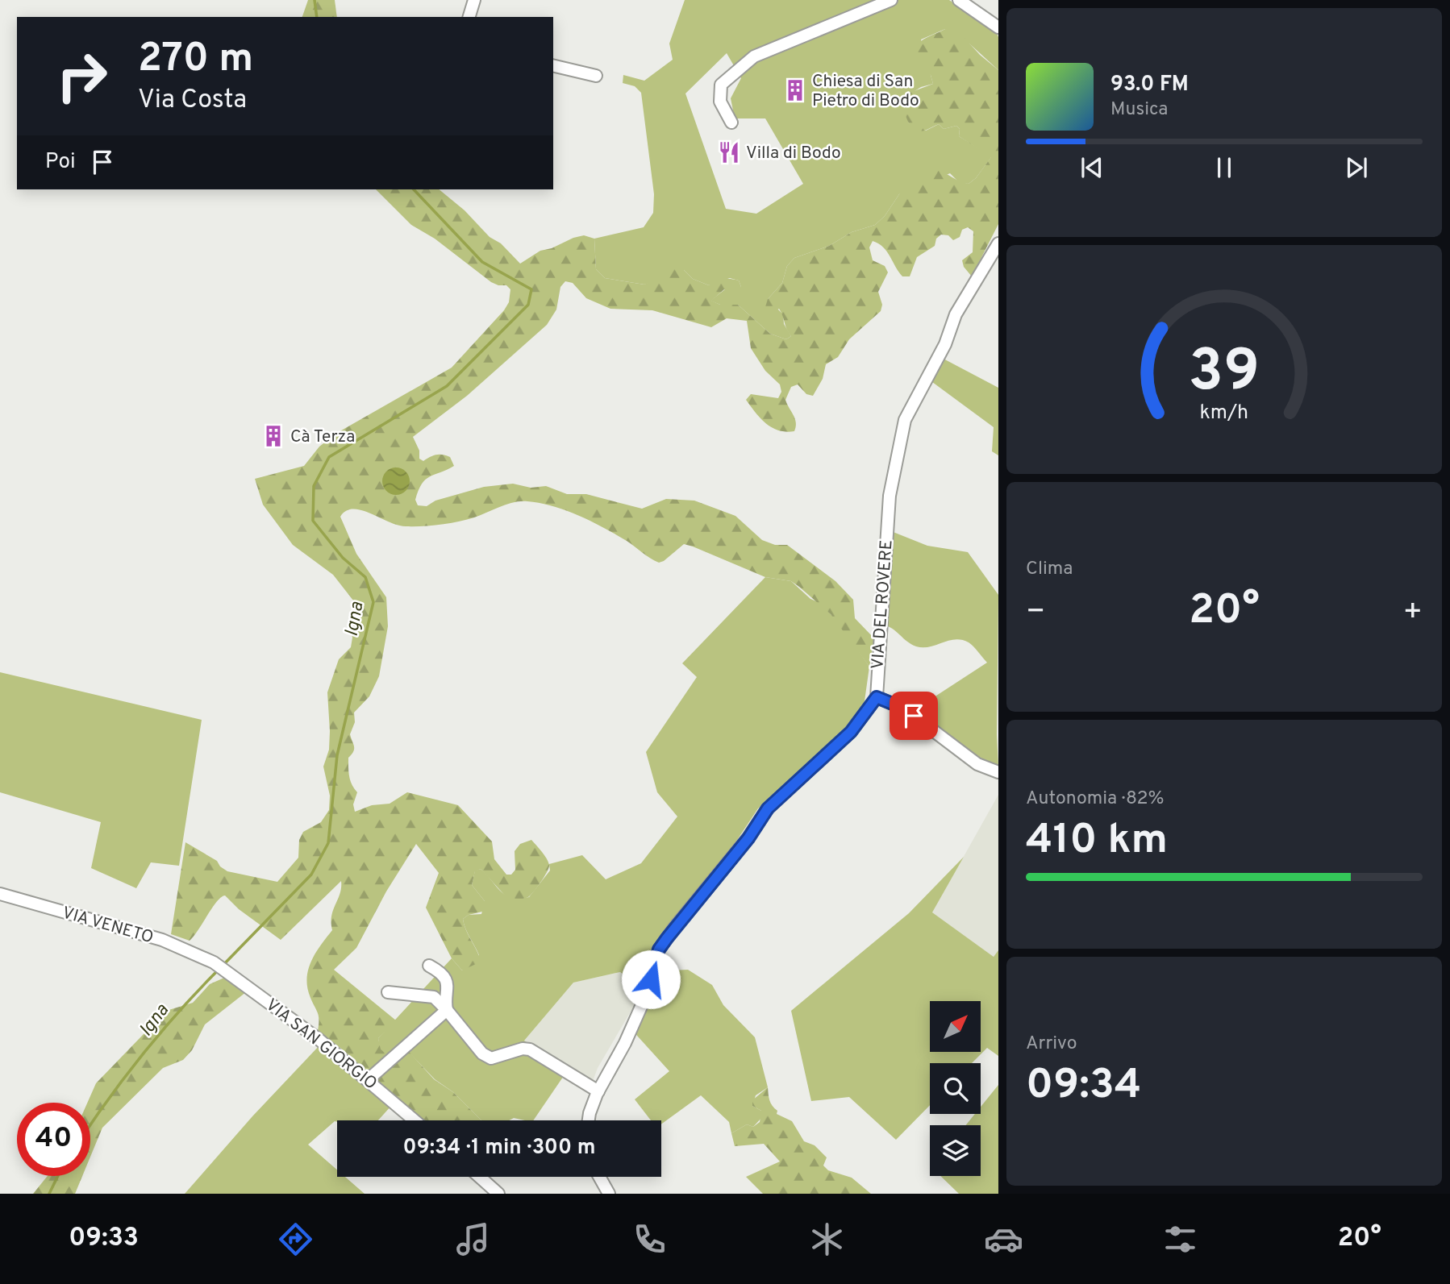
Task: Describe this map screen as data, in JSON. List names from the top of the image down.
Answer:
{
  "streets": {
    "street": ["VIA DEL ROVERE", "VIA VENETO", "VIA SAN GIORGIO"]
  },
  "crossings": [
    ["VIA VENETO", "VIA SAN GIORGIO"]
  ],
  "water": ["Igna"],
  "places": {
    "building": ["Chiesa di San Pietro di Bodo", "Cà Terza"],
    "restaurant": ["Villa di Bodo"]
  },
  "north": "top right",
  "page": {
    "turn": ["270 m", "Via Costa"],
    "song": ["93.0 FM", "Musica"],
    "then": "Poi",
    "tile": [
      "Clima",
      ["Autonomia · 82%", "410 km"],
      ["Arrivo", "09:34"]
    ],
    "heat": ["−", "20°", "+"],
    "limit": "40",
    "trip": "09:34 · 1 min · 300 m",
    "tabs": ["09:33", "20°"],
    "gauge": ["39", "km/h"]
  }
}
